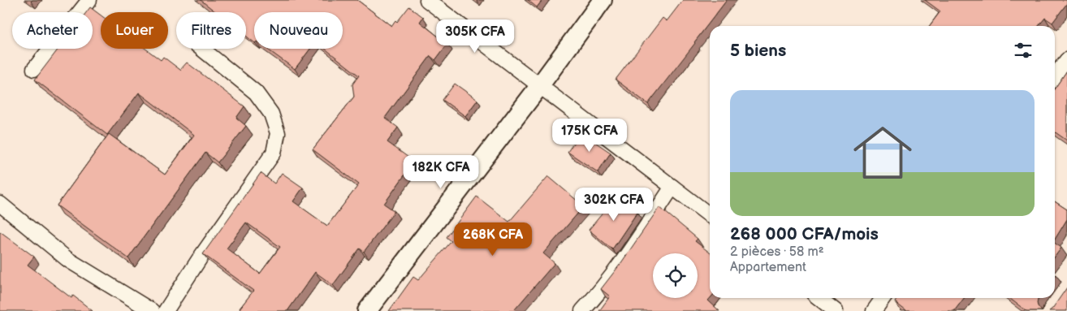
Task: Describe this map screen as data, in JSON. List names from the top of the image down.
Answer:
{
  "page": {
    "chip": [
      "Acheter",
      "Louer",
      "Filtres",
      "Nouveau"
    ],
    "price": [
      "305K CFA",
      "175K CFA",
      "182K CFA",
      "302K CFA",
      "268K CFA"
    ],
    "heading": "5 biens",
    "list": [
      {
        "name": "268 000 CFA/mois",
        "note": "2 pièces · 58 m² · Appartement"
      }
    ]
  }
}
